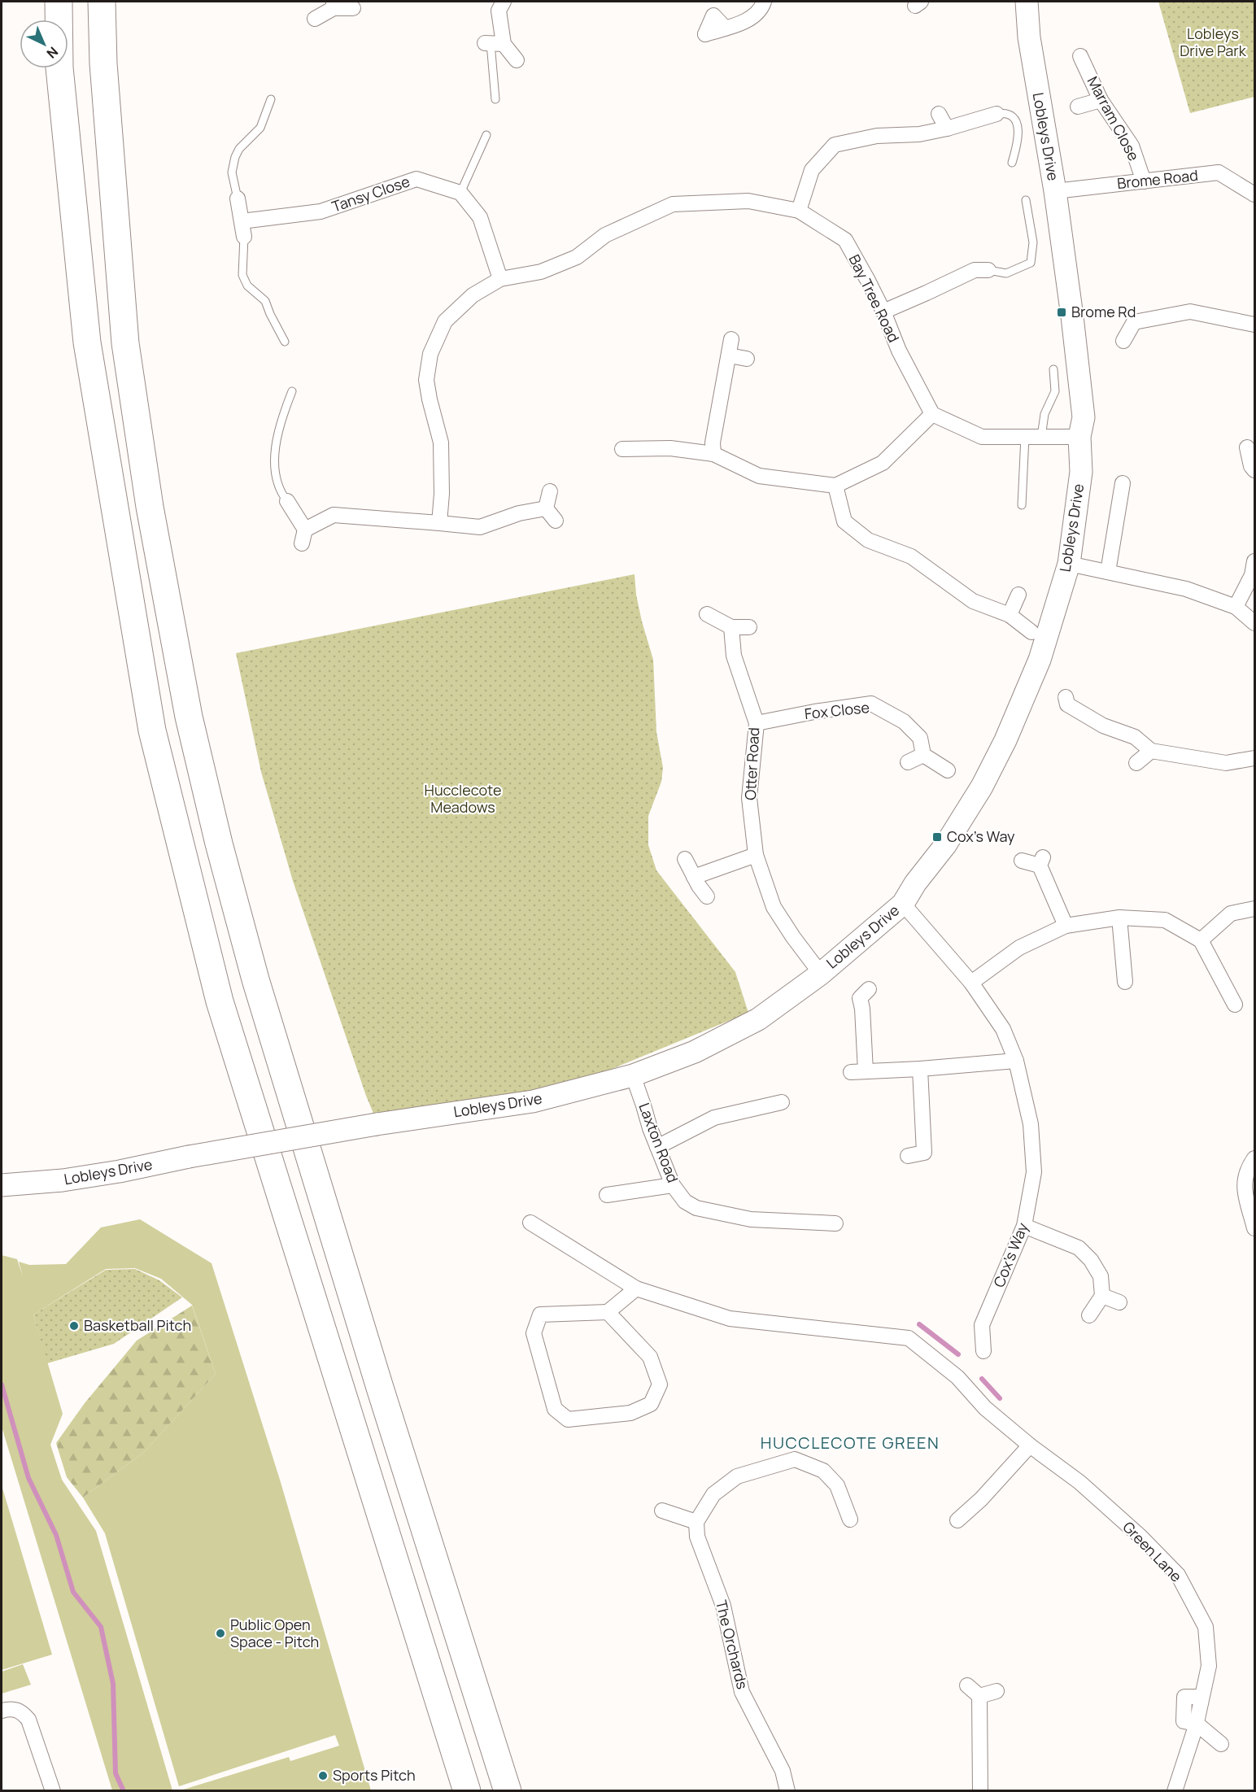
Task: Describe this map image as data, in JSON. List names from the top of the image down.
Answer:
{
  "streets": {
    "street": [
      "Marram Close",
      "Lobleys Drive",
      "Brome Road",
      "Tansy Close",
      "Bay Tree Road",
      "Fox Close",
      "Otter Road",
      "Laxton Road",
      "Cox's Way",
      "Green Lane",
      "The Orchards"
    ]
  },
  "crossings": [
    ["Marram Close", "Brome Road"],
    ["Lobleys Drive", "Brome Road"],
    ["Lobleys Drive", "Otter Road"],
    ["Lobleys Drive", "Laxton Road"],
    ["Lobleys Drive", "Cox's Way"],
    ["Fox Close", "Otter Road"]
  ],
  "districts": ["HUCCLECOTE GREEN"],
  "parks": ["Lobleys Drive Park", "Hucclecote Meadows"],
  "places": {
    "transit": ["Brome Rd", "Cox's Way"],
    "other": ["Basketball Pitch", "Public Open Space - Pitch", "Sports Pitch"]
  },
  "north": "bottom right"
}
